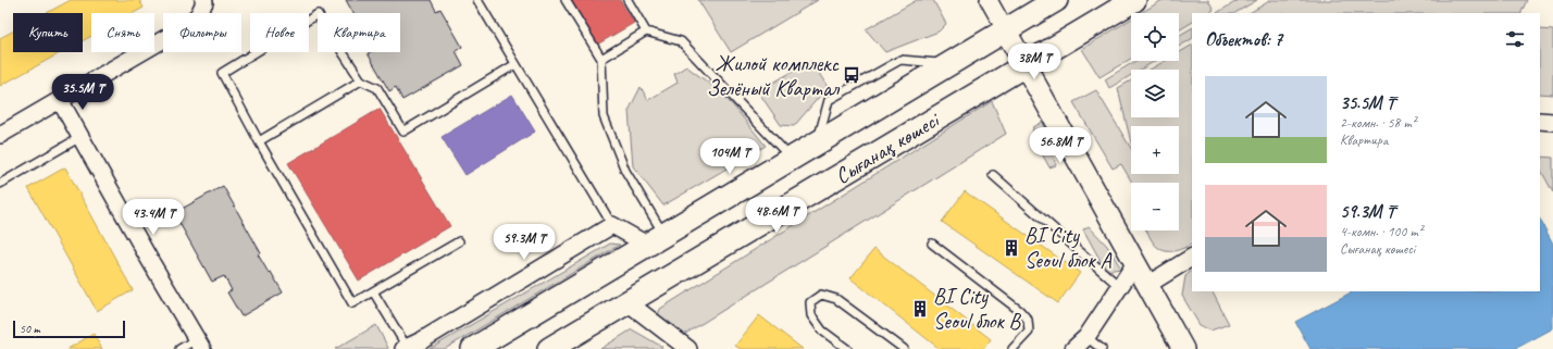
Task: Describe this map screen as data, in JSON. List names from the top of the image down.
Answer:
{
  "streets": {
    "main road": ["Сығанақ көшесі"]
  },
  "places": {
    "bus stop": ["Жилой комплекс Зелёный Квартал"],
    "building": ["BI City Seoul блок A", "BI City Seoul блок B"]
  },
  "scale_bar": "50 m",
  "page": {
    "map_buttons": ["+", "−"],
    "chip": [
      "Купить",
      "Снять",
      "Фильтры",
      "Новое",
      "Квартира"
    ],
    "heading": "Объектов: 7",
    "price": [
      "38M ₸",
      "35.5M ₸",
      "56.8M ₸",
      "104M ₸",
      "48.6M ₸",
      "43.4M ₸",
      "59.3M ₸"
    ],
    "list": [
      {
        "name": "35.5M ₸",
        "note": "2-комн. · 58 m² · Квартира"
      },
      {
        "name": "59.3M ₸",
        "note": "4-комн. · 100 m² · Сығанақ көшесі"
      }
    ],
    "scale": "50 m"
  }
}
